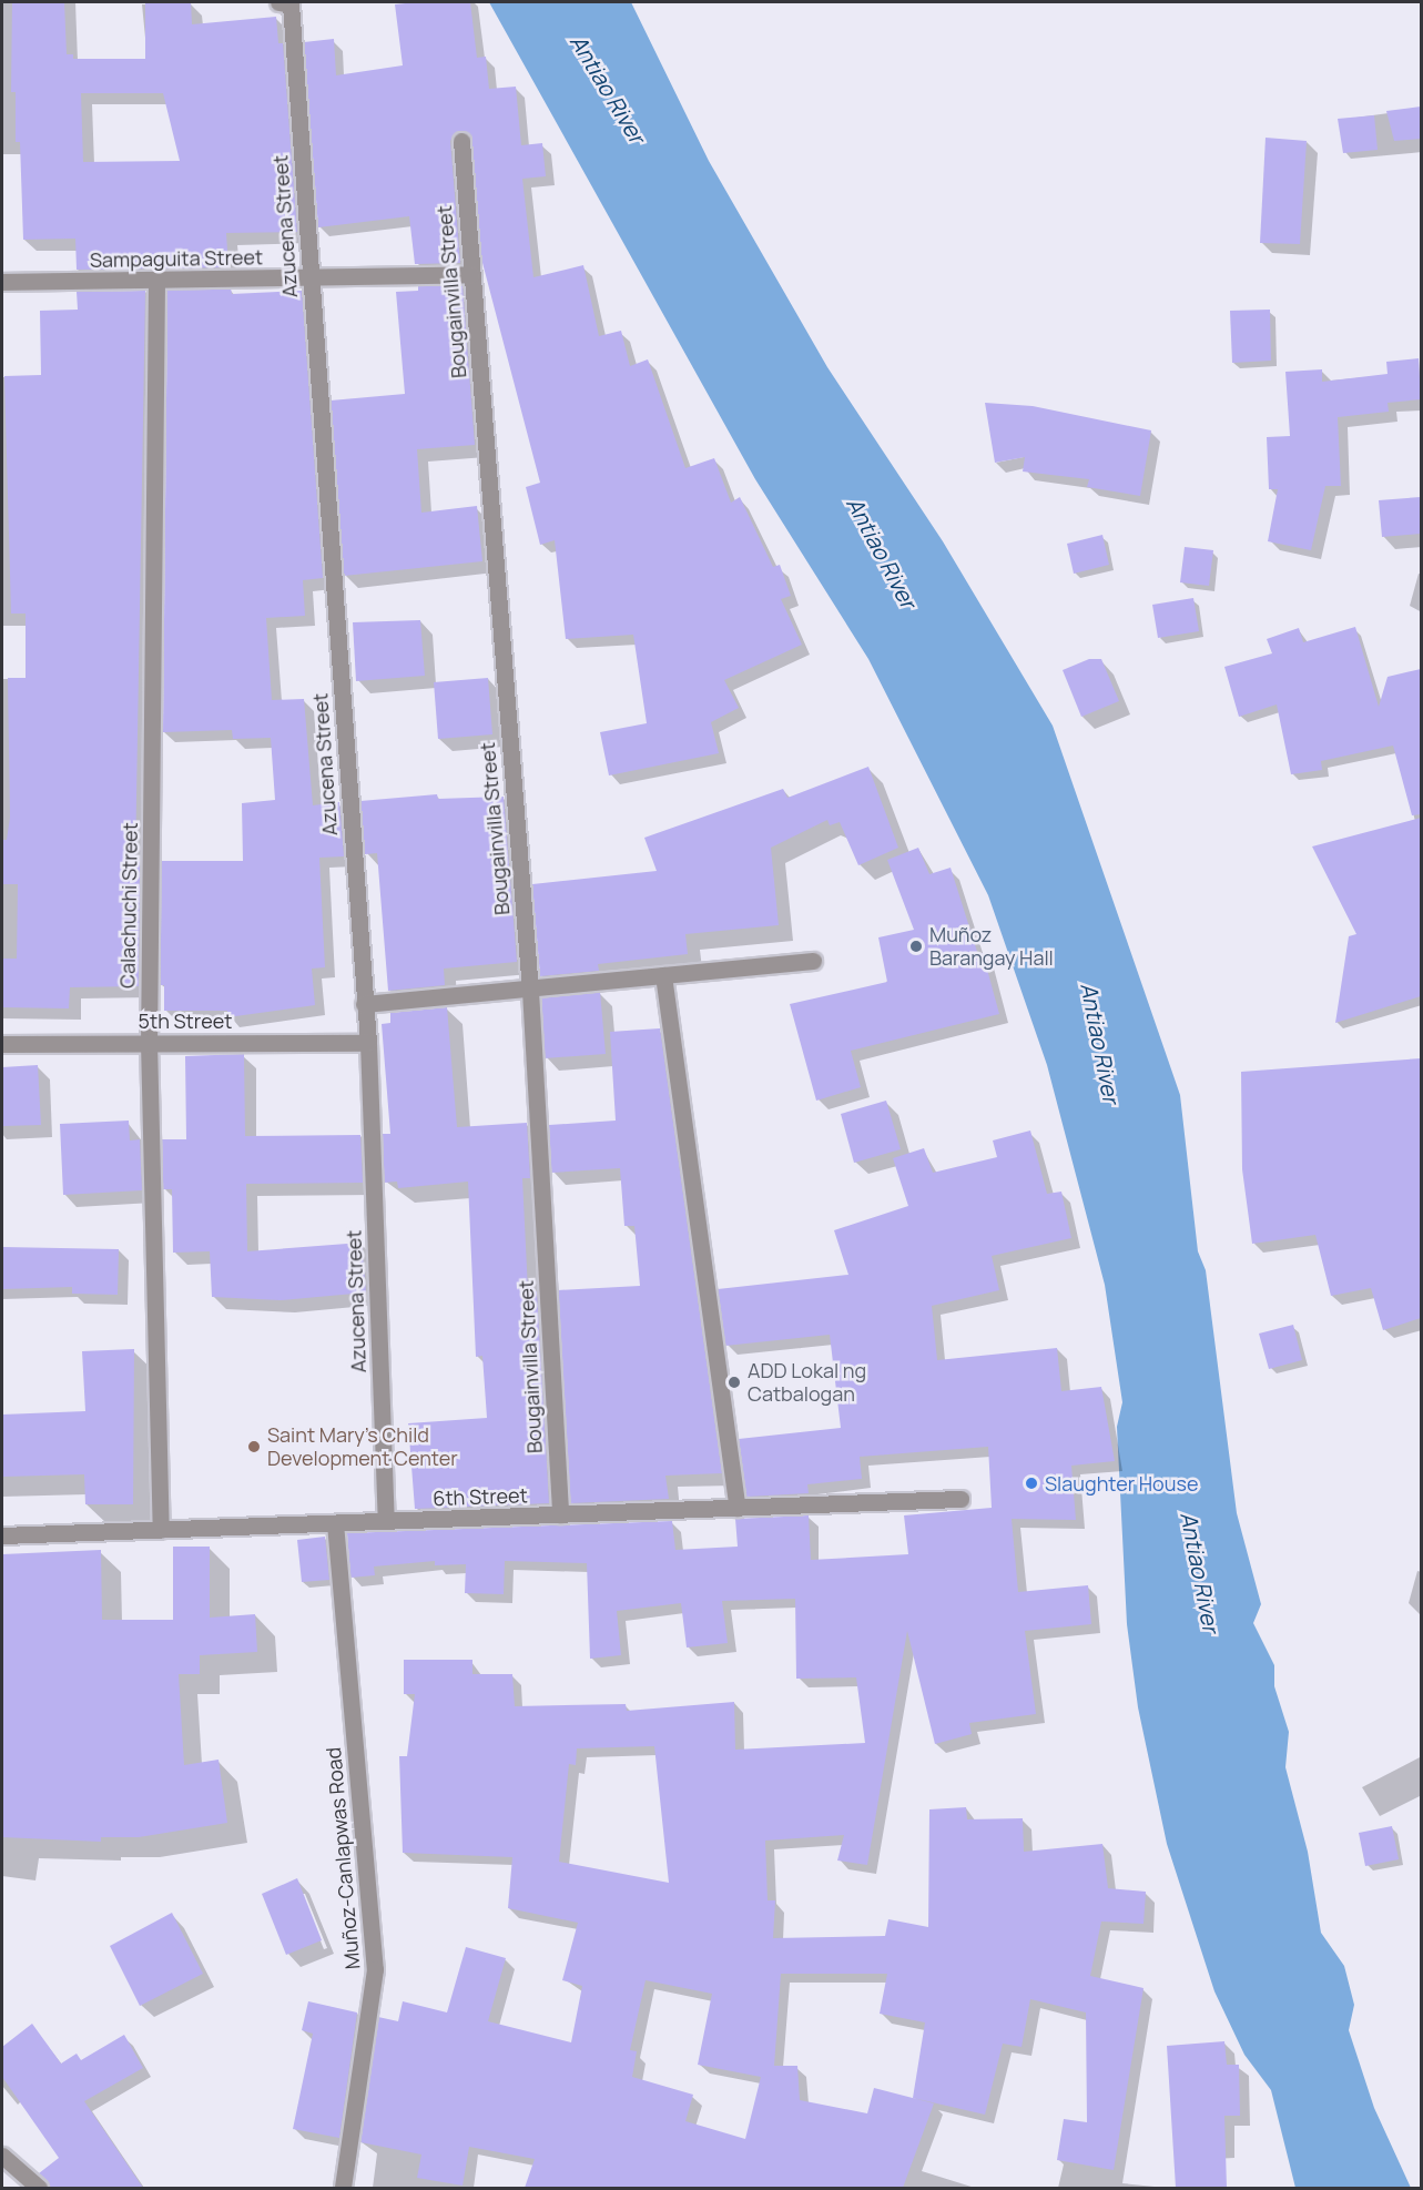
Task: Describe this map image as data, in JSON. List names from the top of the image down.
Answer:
{
  "streets": {
    "street": [
      "Azucena Street",
      "Sampaguita Street",
      "Bougainvilla Street",
      "Calachuchi Street",
      "5th Street",
      "6th Street",
      "Muñoz-Canlapwas Road"
    ]
  },
  "crossings": [
    ["Azucena Street", "Sampaguita Street"],
    ["Azucena Street", "5th Street"],
    ["Azucena Street", "6th Street"],
    ["Sampaguita Street", "Bougainvilla Street"],
    ["Sampaguita Street", "Calachuchi Street"],
    ["Bougainvilla Street", "6th Street"],
    ["Calachuchi Street", "5th Street"],
    ["Calachuchi Street", "6th Street"],
    ["6th Street", "Muñoz-Canlapwas Road"]
  ],
  "water": ["Antiao River"],
  "places": [
    "Muñoz Barangay Hall",
    "ADD Lokal ng Catbalogan",
    "Saint Mary's Child Development Center",
    "Slaughter House"
  ]
}
